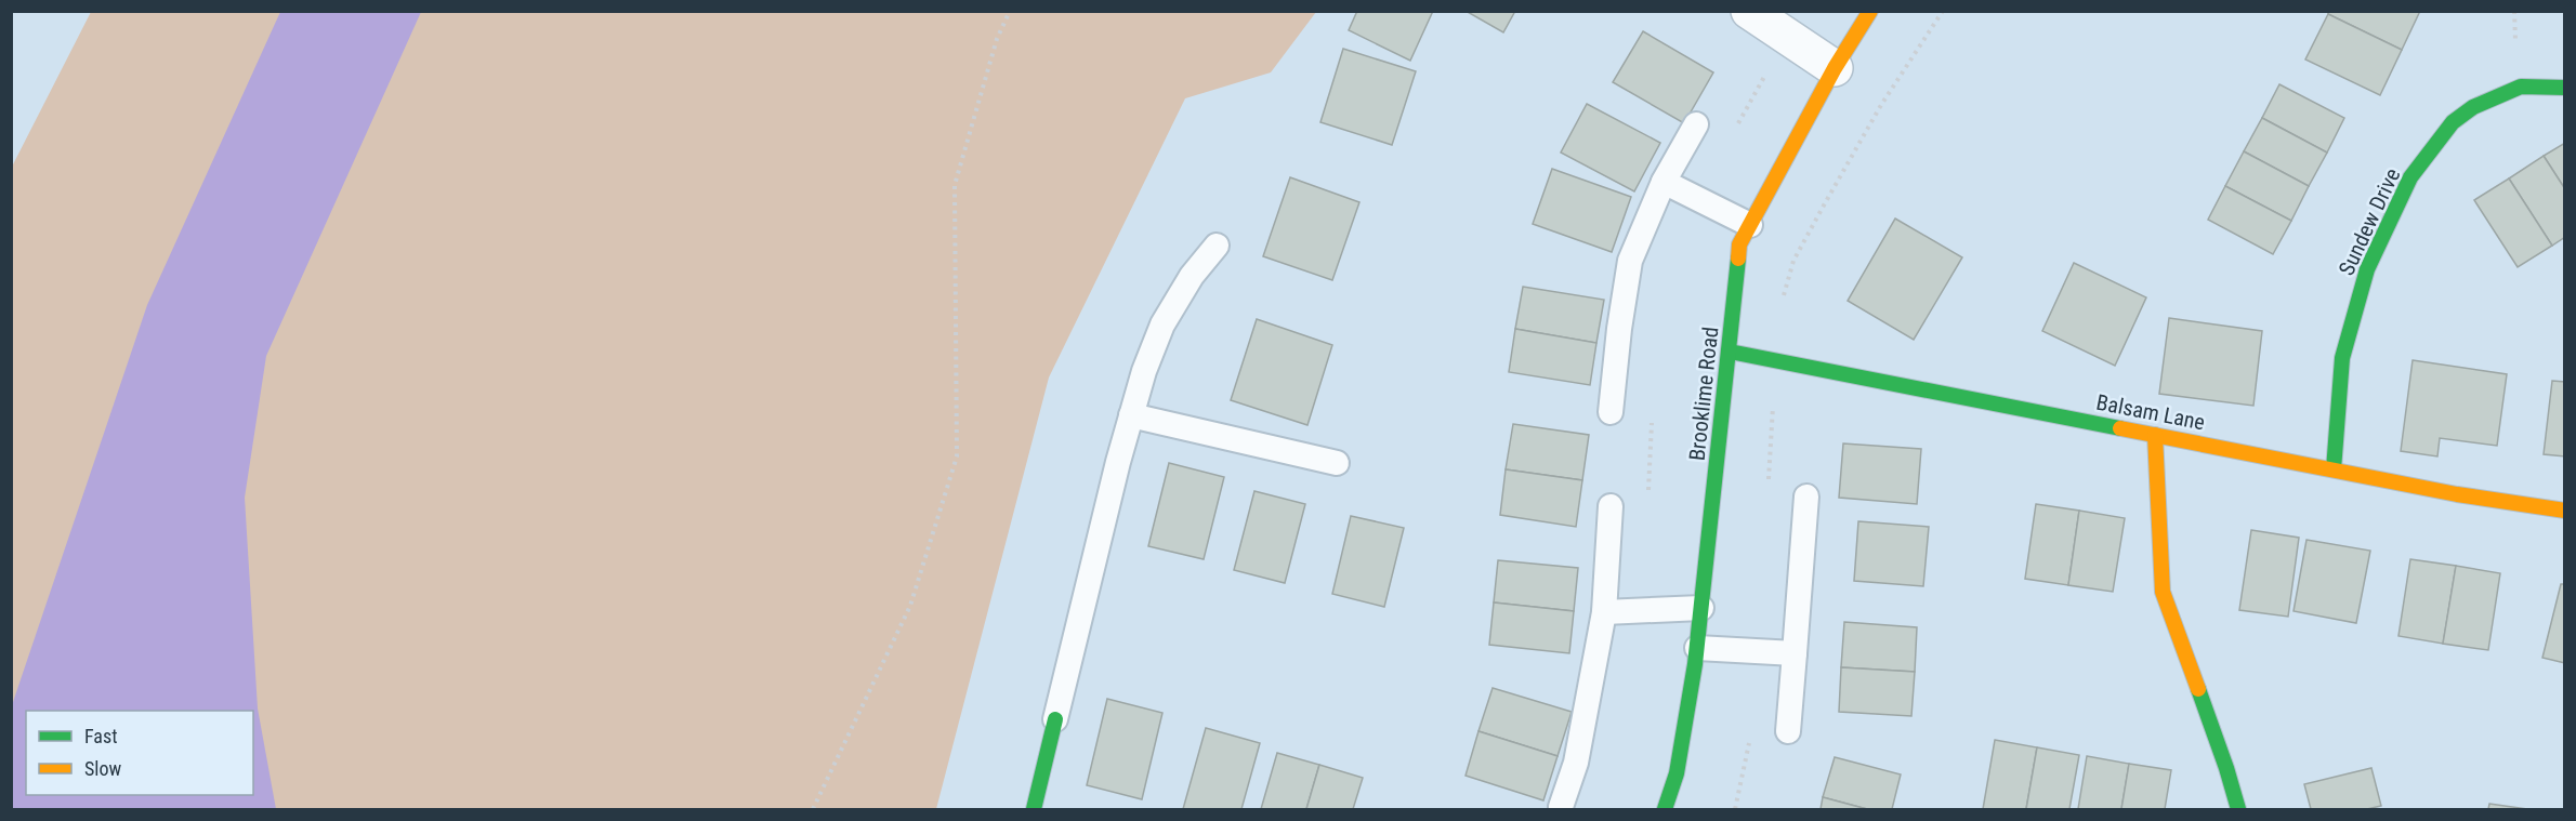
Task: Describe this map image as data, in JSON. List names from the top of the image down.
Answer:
{
  "streets": {
    "street": ["Sundew Drive", "Brooklime Road", "Balsam Lane"]
  },
  "crossings": [
    ["Sundew Drive", "Balsam Lane"],
    ["Brooklime Road", "Balsam Lane"]
  ],
  "legend": ["Fast", "Slow"]
}
